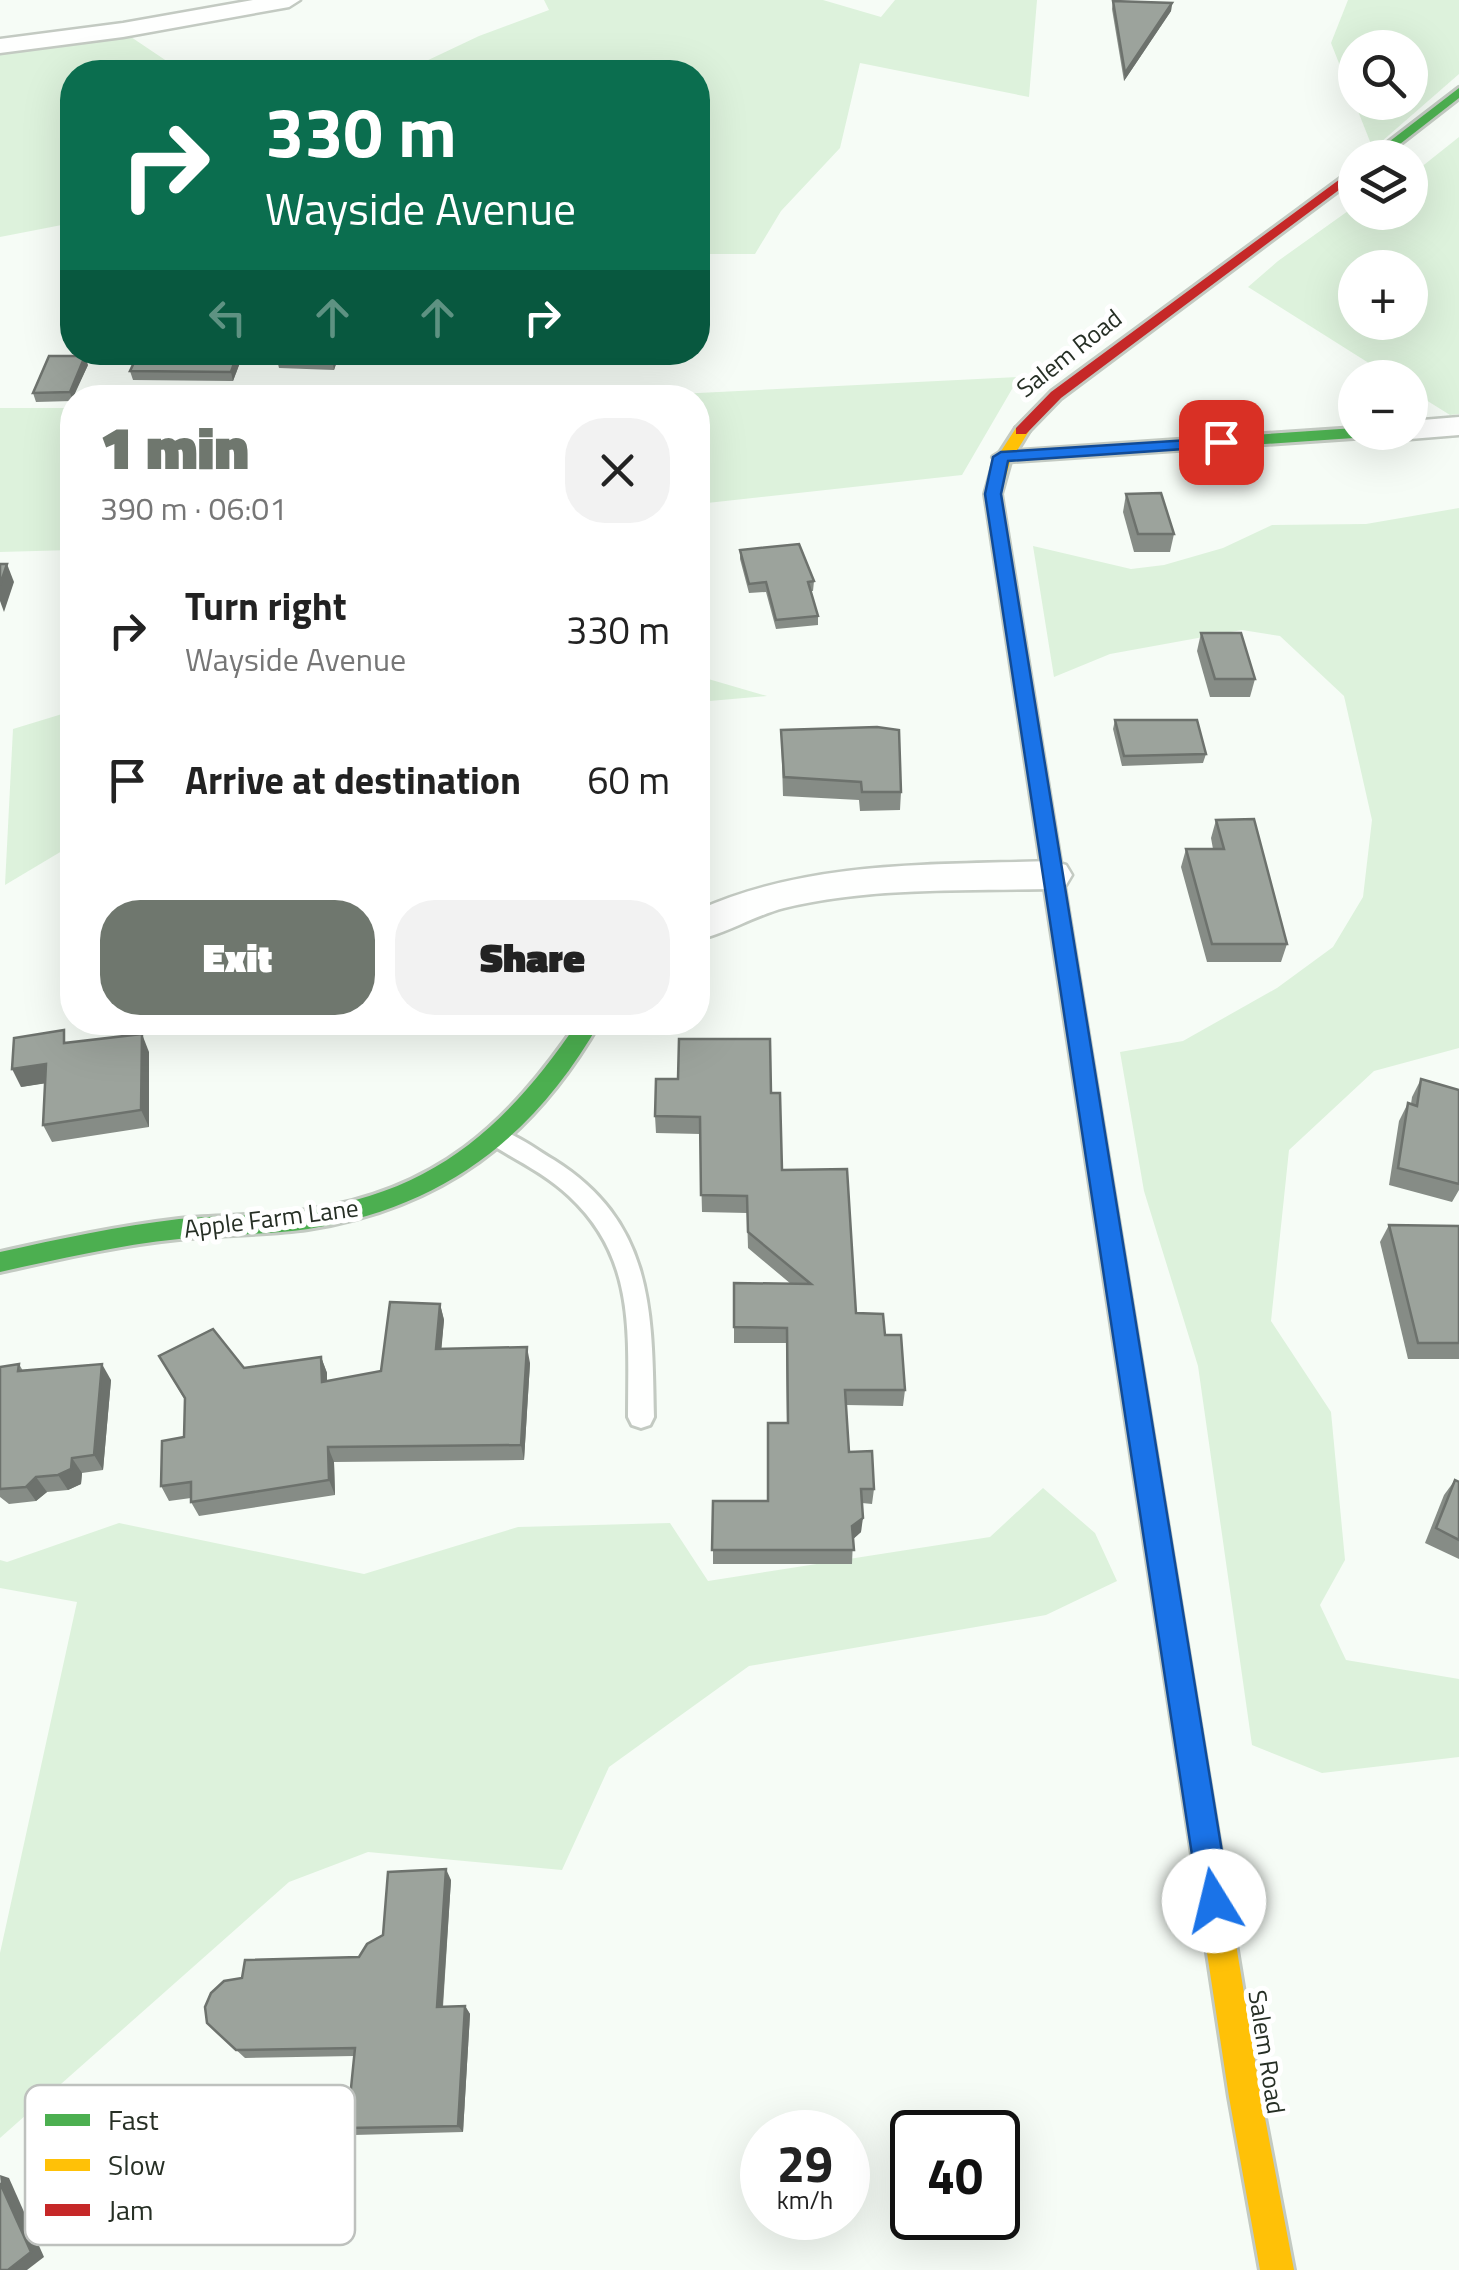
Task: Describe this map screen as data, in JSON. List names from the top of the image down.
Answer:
{
  "streets": {
    "street": ["Salem Road", "Apple Farm Lane"]
  },
  "legend": ["Fast", "Slow", "Jam"],
  "page": {
    "map_buttons": ["+", "−"],
    "turn": ["330 m", "Wayside Avenue"],
    "heading": ["1 min", "390 m · 06:01"],
    "list": [
      {
        "name": "Turn right",
        "note": "Wayside Avenue",
        "value": "330 m"
      },
      {
        "name": "Arrive at destination",
        "value": "60 m"
      }
    ],
    "buttons": ["Exit", "Share"],
    "speed": "29 km/h",
    "limit": "40"
  }
}
